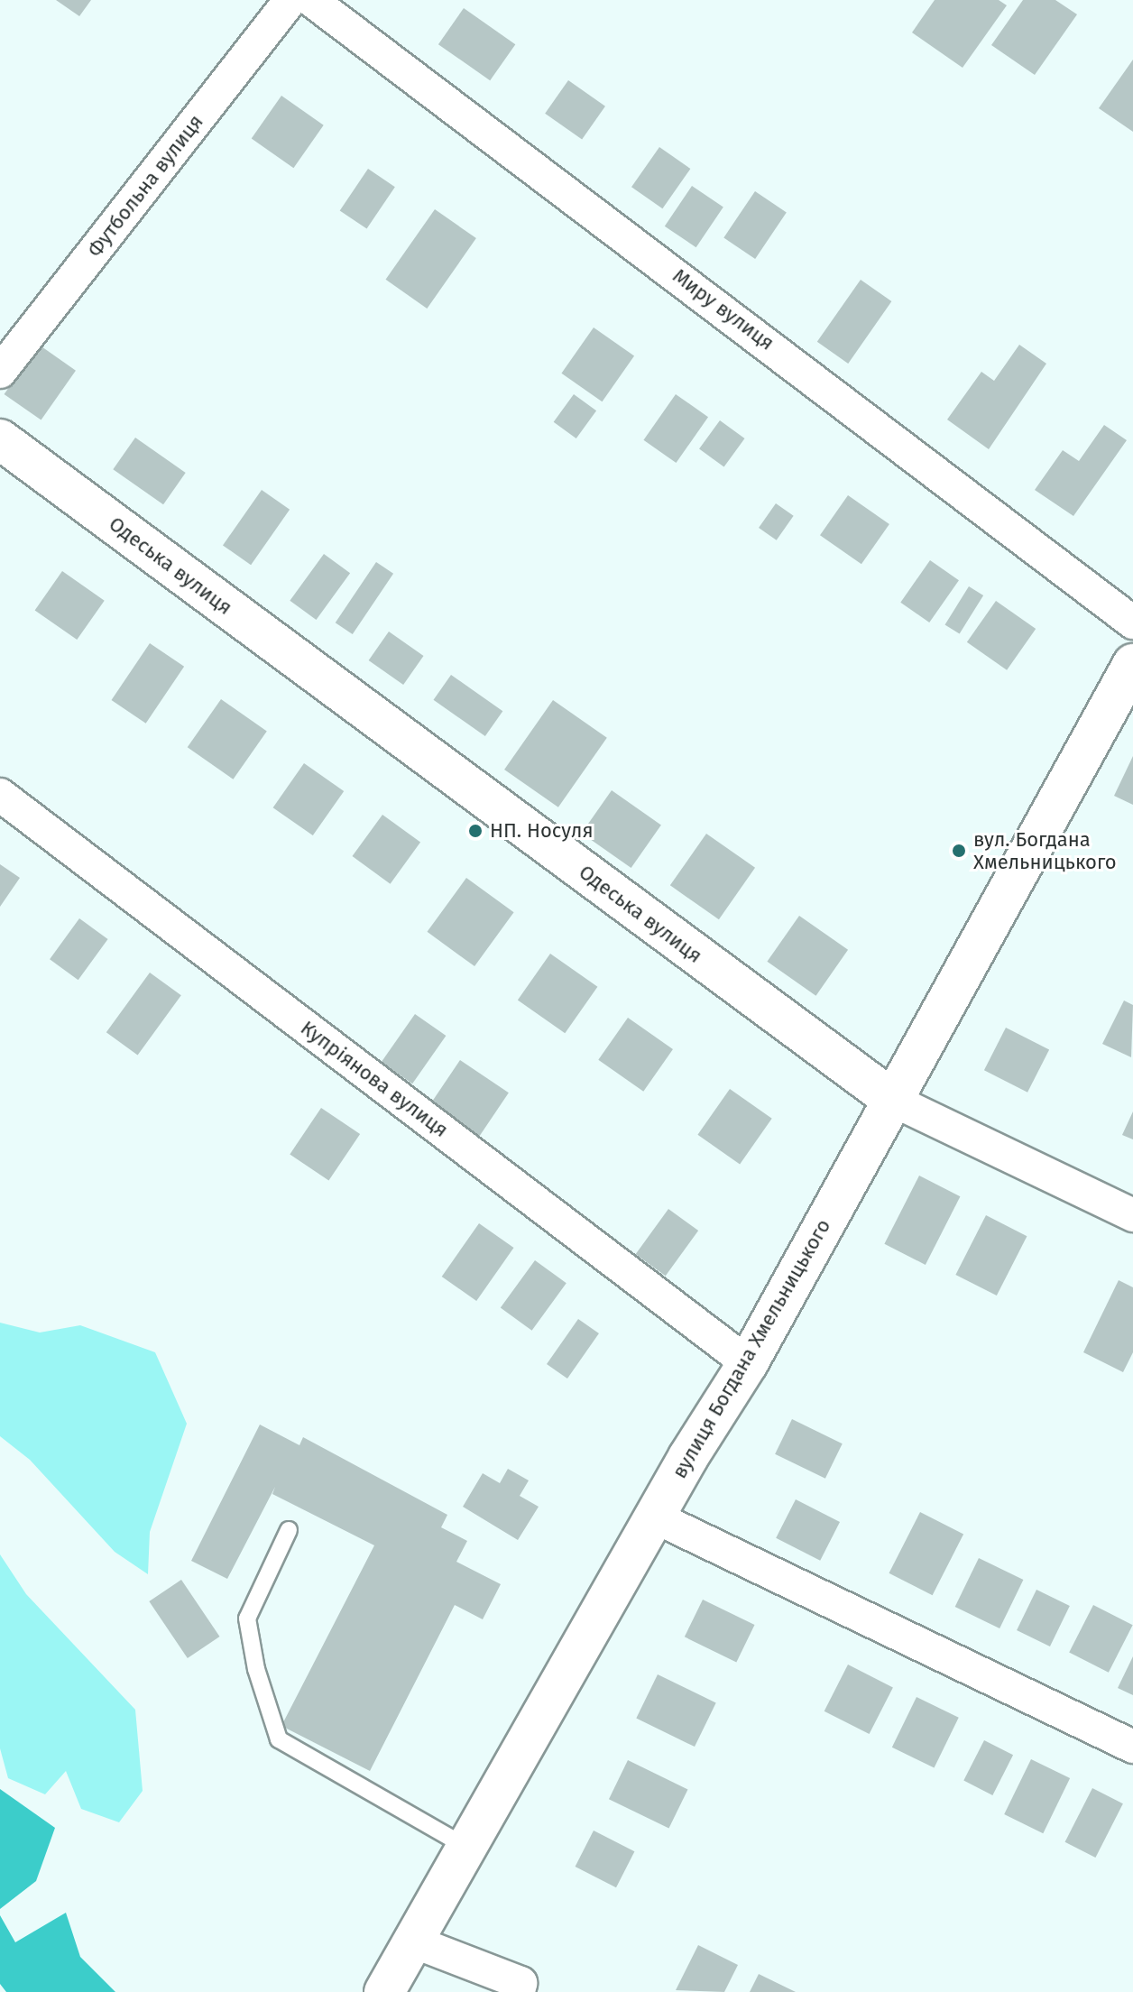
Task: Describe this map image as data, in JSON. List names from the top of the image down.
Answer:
{
  "streets": {
    "street": [
      "Футбольна вулиця",
      "Миру вулиця",
      "Одеська вулиця",
      "Купріянова вулиця",
      "вулиця Богдана Хмельницького"
    ]
  },
  "crossings": [
    ["Одеська вулиця", "вулиця Богдана Хмельницького"],
    ["Купріянова вулиця", "вулиця Богдана Хмельницького"]
  ],
  "places": ["НП. Носуля", "вул. Богдана Хмельницького"]
}
